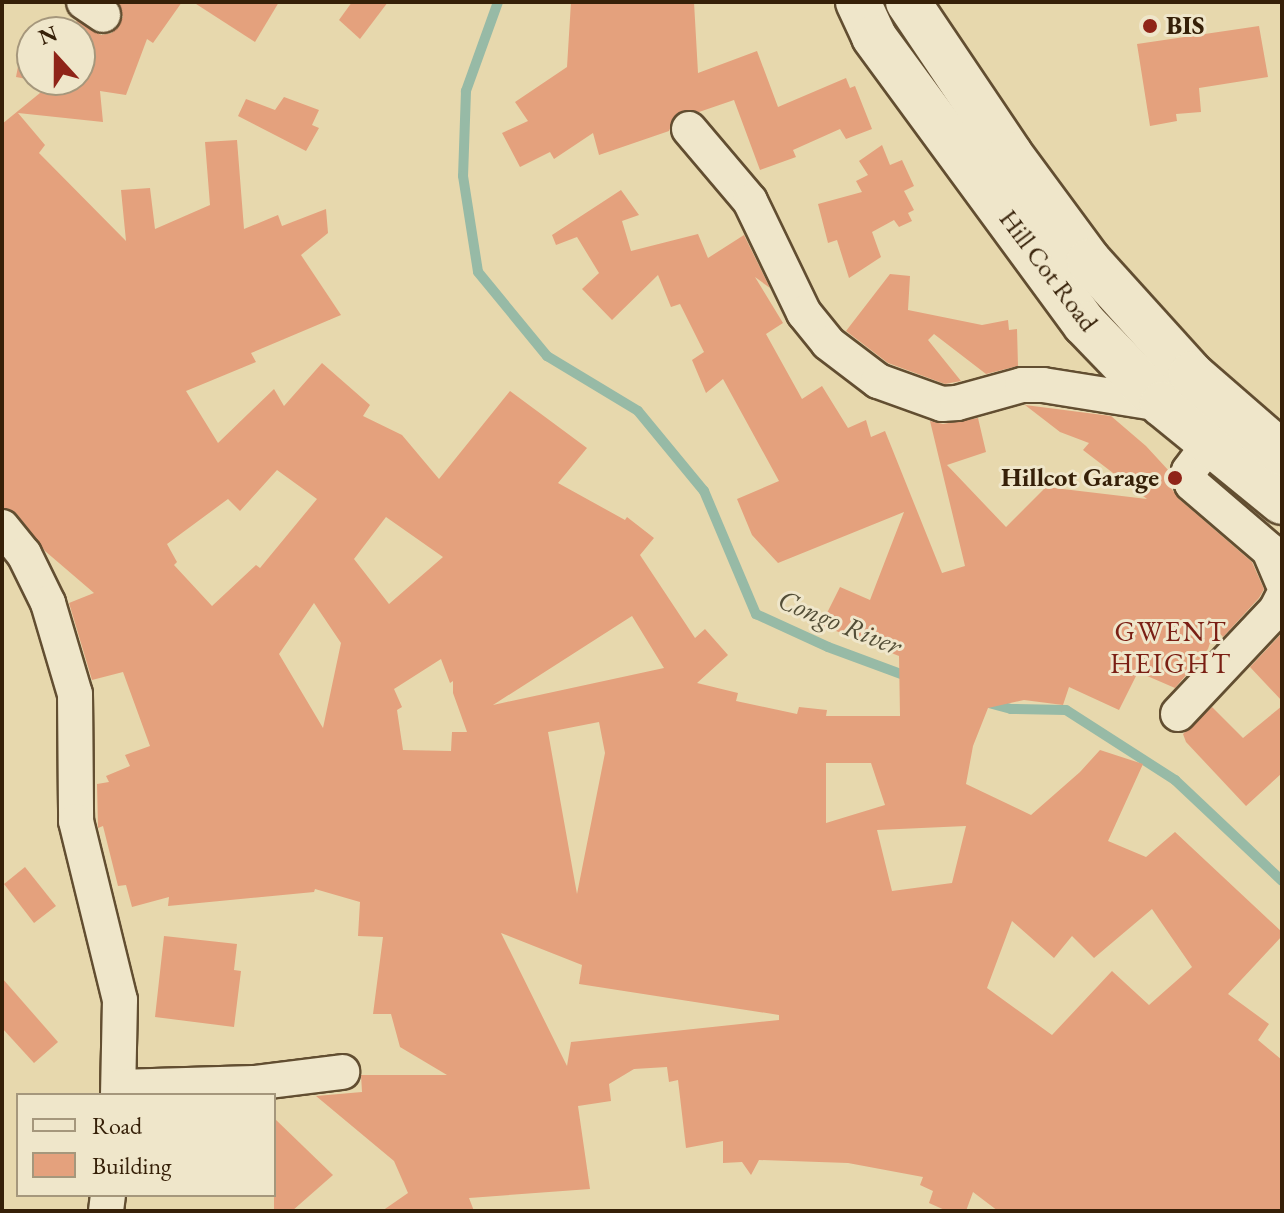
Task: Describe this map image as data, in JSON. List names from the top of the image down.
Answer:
{
  "streets": {
    "main road": ["Hill Cot Road"]
  },
  "districts": ["GWENT HEIGHT"],
  "water": ["Congo River"],
  "places": ["BIS", "Hillcot Garage"],
  "legend": ["Road", "Building"],
  "north": "top"
}
